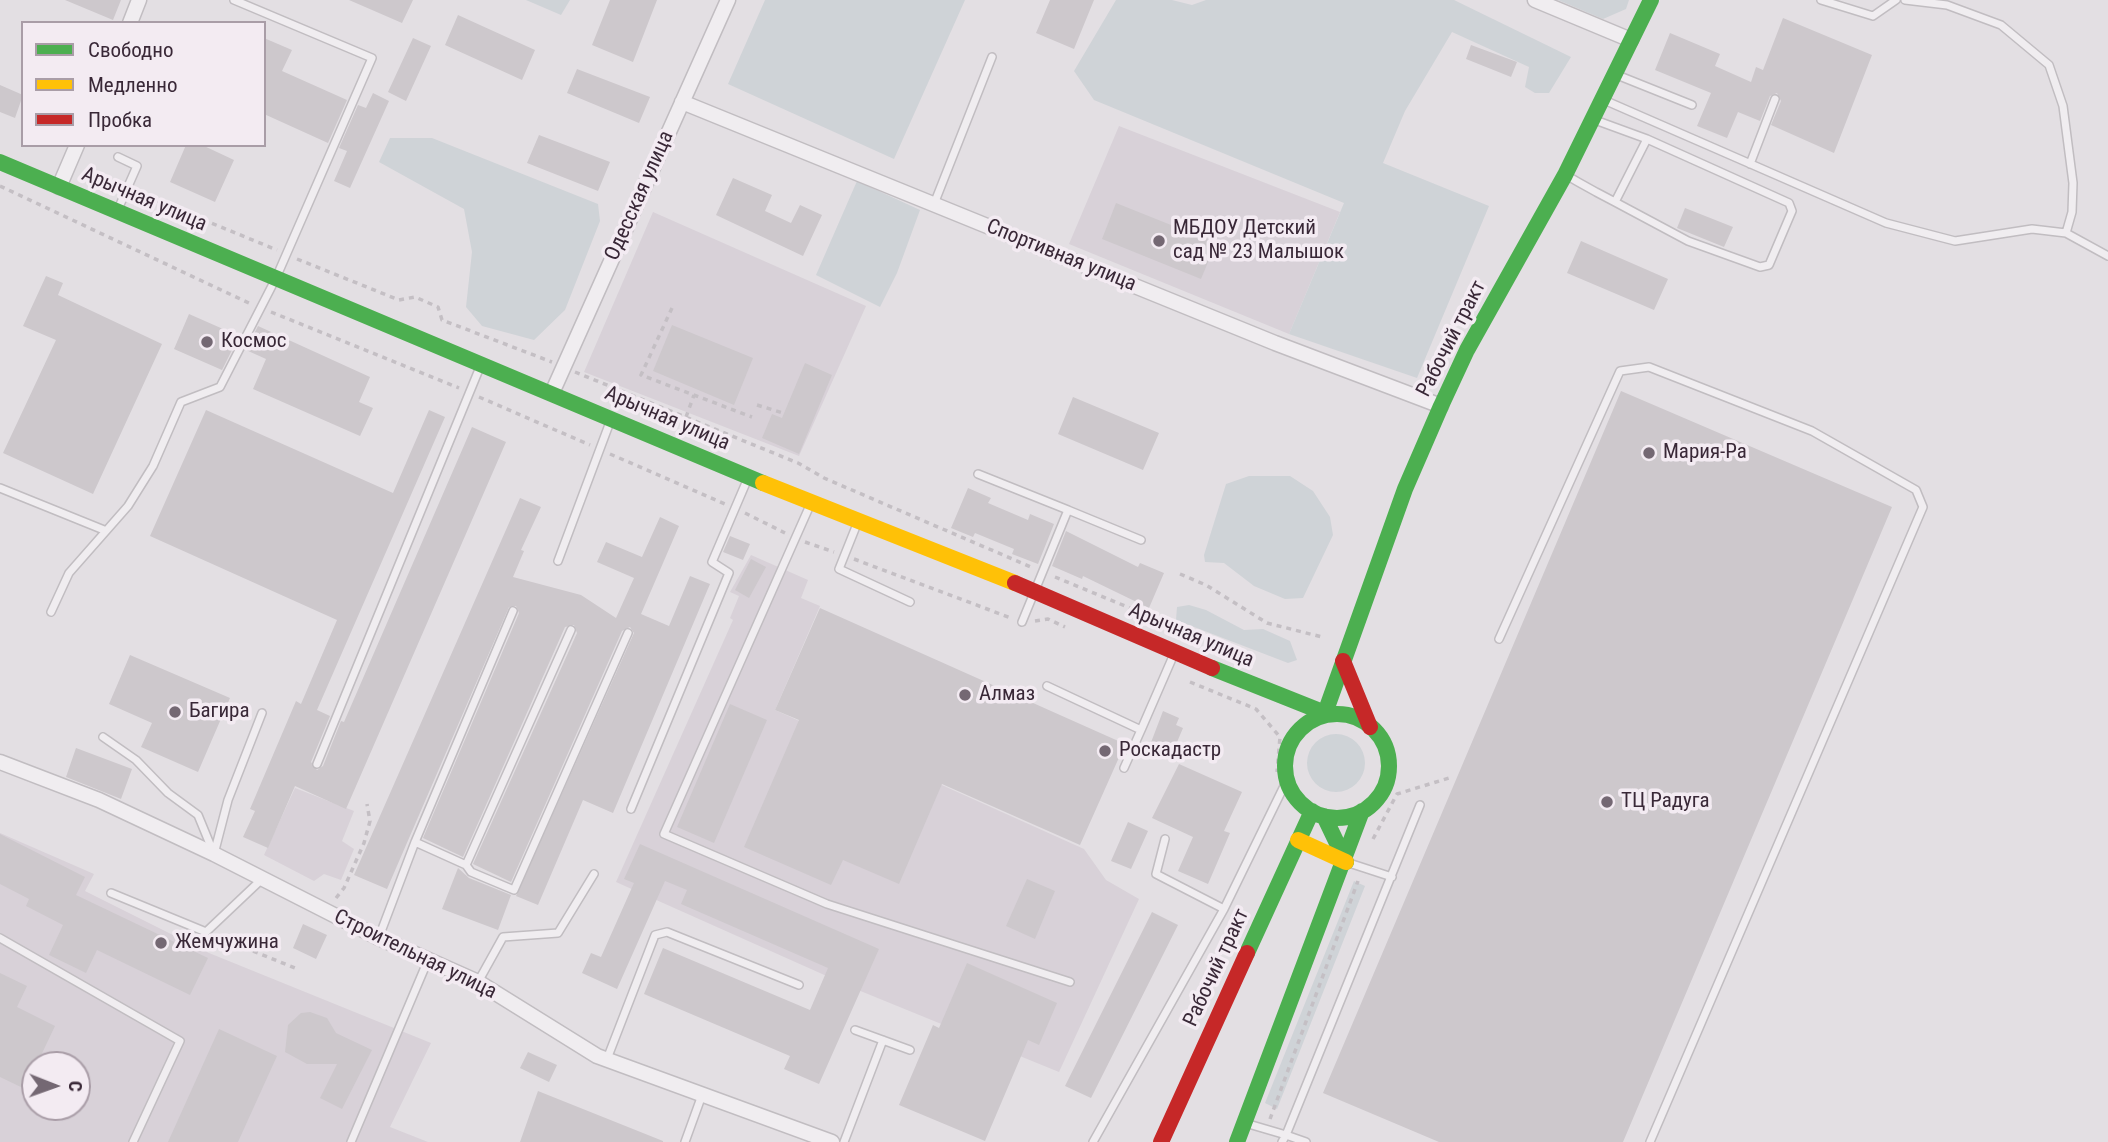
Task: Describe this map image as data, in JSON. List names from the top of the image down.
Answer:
{
  "streets": {
    "main road": ["Арычная улица", "Рабочий тракт"],
    "street": ["Одесская улица", "Спортивная улица", "Строительная улица"]
  },
  "crossings": [
    ["Одесская улица", "Арычная улица"],
    ["Одесская улица", "Спортивная улица"],
    ["Арычная улица", "Рабочий тракт"],
    ["Спортивная улица", "Рабочий тракт"]
  ],
  "places": [
    "МБДОУ Детский сад № 23 Малышок",
    "Космос",
    "Мария-Ра",
    "Алмаз",
    "Багира",
    "Роскадастр",
    "ТЦ Радуга",
    "Жемчужина"
  ],
  "legend": ["Свободно", "Медленно", "Пробка"],
  "north": "right"
}
